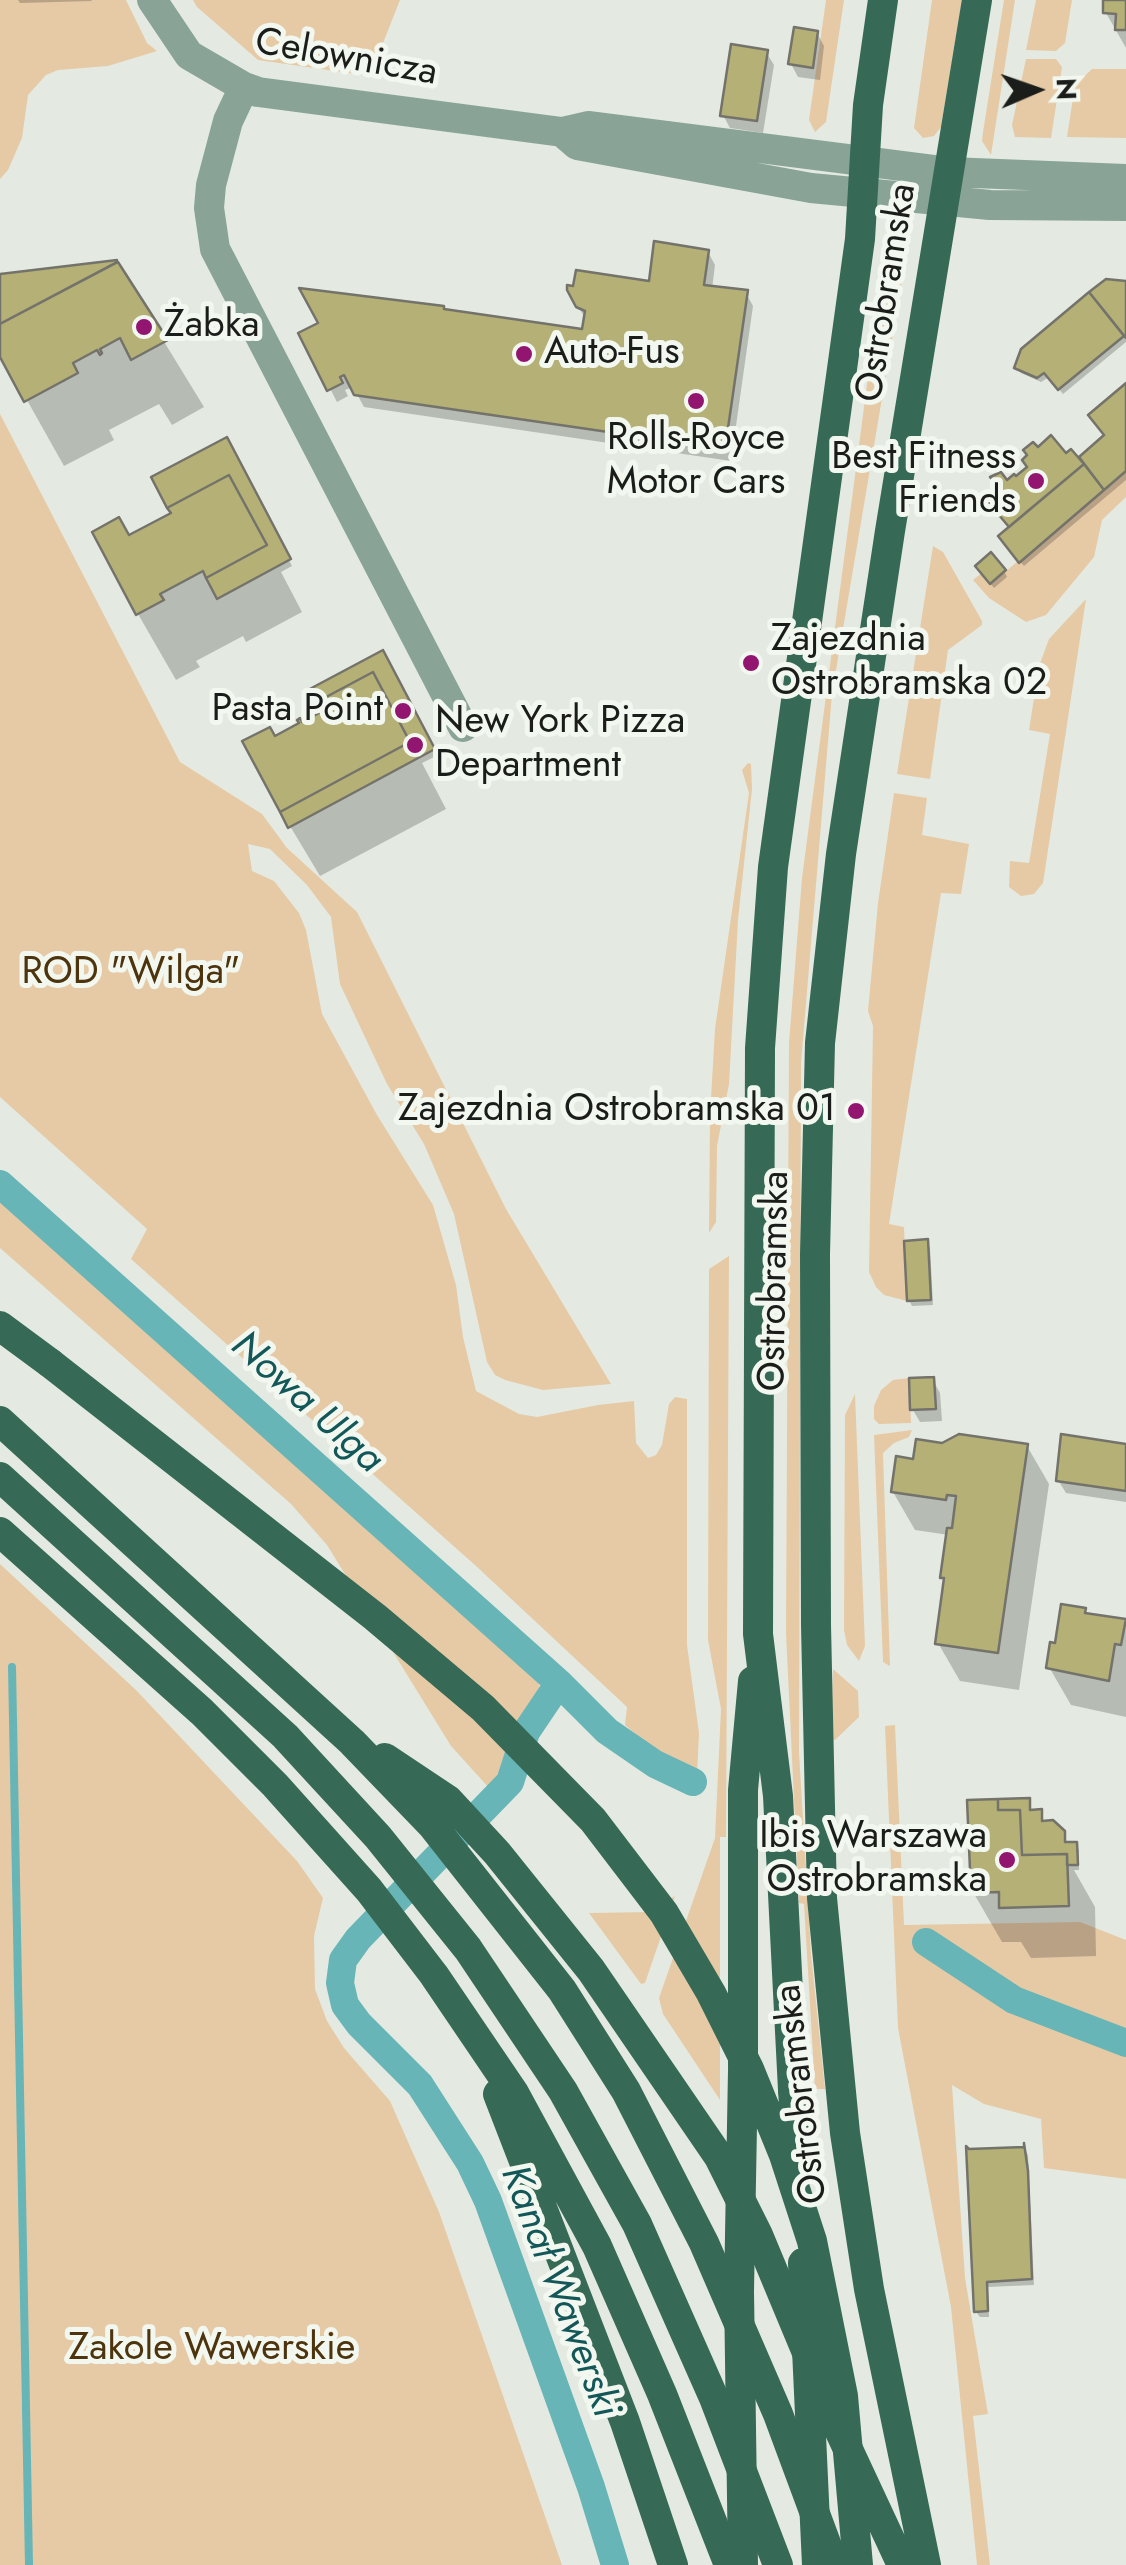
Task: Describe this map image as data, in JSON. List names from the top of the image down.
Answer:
{
  "streets": {
    "main road": ["Ostrobramska"],
    "street": ["Celownicza"]
  },
  "crossings": [
    ["Celownicza", "Ostrobramska"]
  ],
  "water": ["Nowa Ulga", "Kanał Wawerski"],
  "parks": ["ROD \"Wilga\"", "Zakole Wawerskie"],
  "places": [
    "Żabka",
    "Auto-Fus",
    "Rolls-Royce Motor Cars",
    "Best Fitness Friends",
    "Zajezdnia Ostrobramska 02",
    "Pasta Point",
    "New York Pizza Department",
    "Zajezdnia Ostrobramska 01",
    "Ibis Warszawa Ostrobramska"
  ],
  "north": "right"
}
